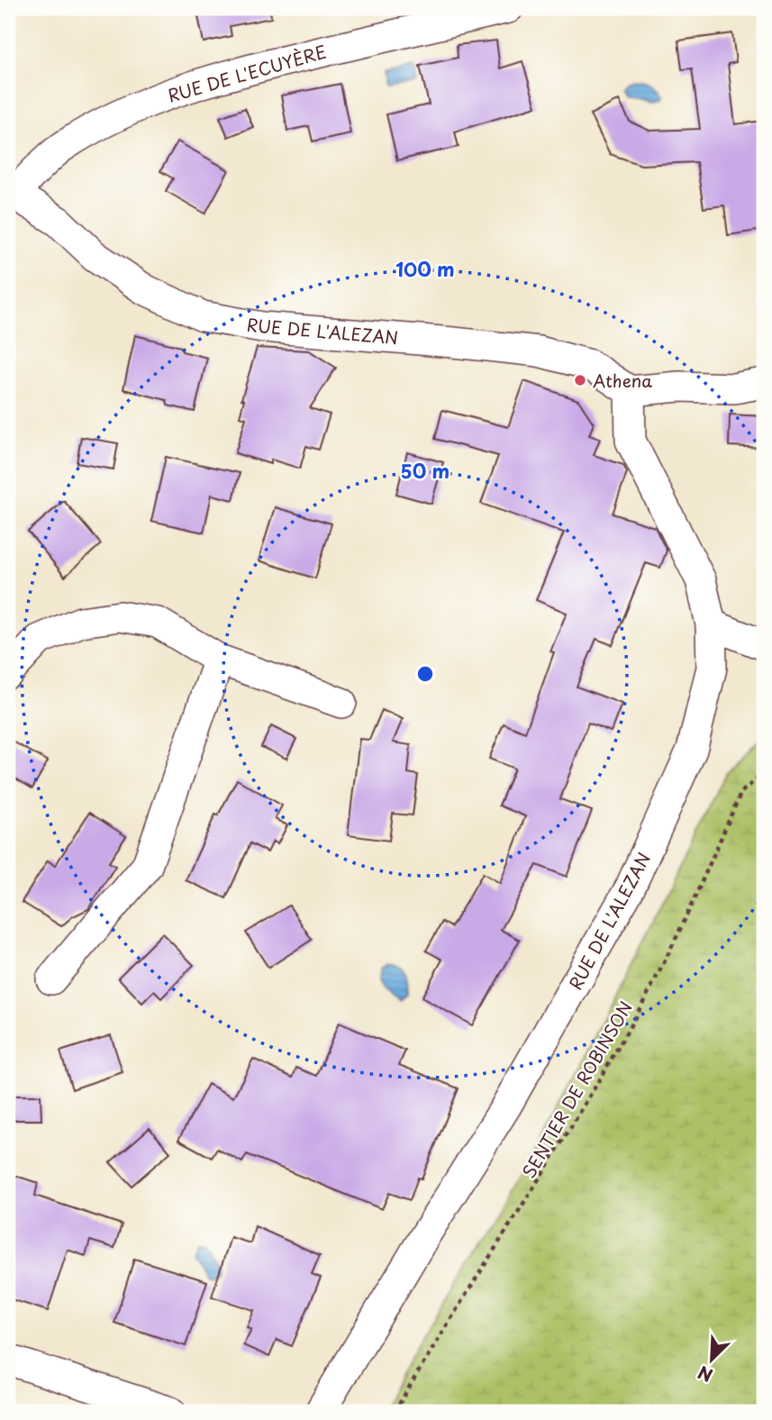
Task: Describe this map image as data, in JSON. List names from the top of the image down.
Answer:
{
  "streets": {
    "street": ["RUE DE L'ECUYÈRE", "RUE DE L'ALEZAN"],
    "path": ["SENTIER DE ROBINSON"]
  },
  "crossings": [
    ["RUE DE L'ECUYÈRE", "RUE DE L'ALEZAN"]
  ],
  "places": ["Athena"],
  "north": "bottom left",
  "rings": ["100 m", "50 m"]
}
